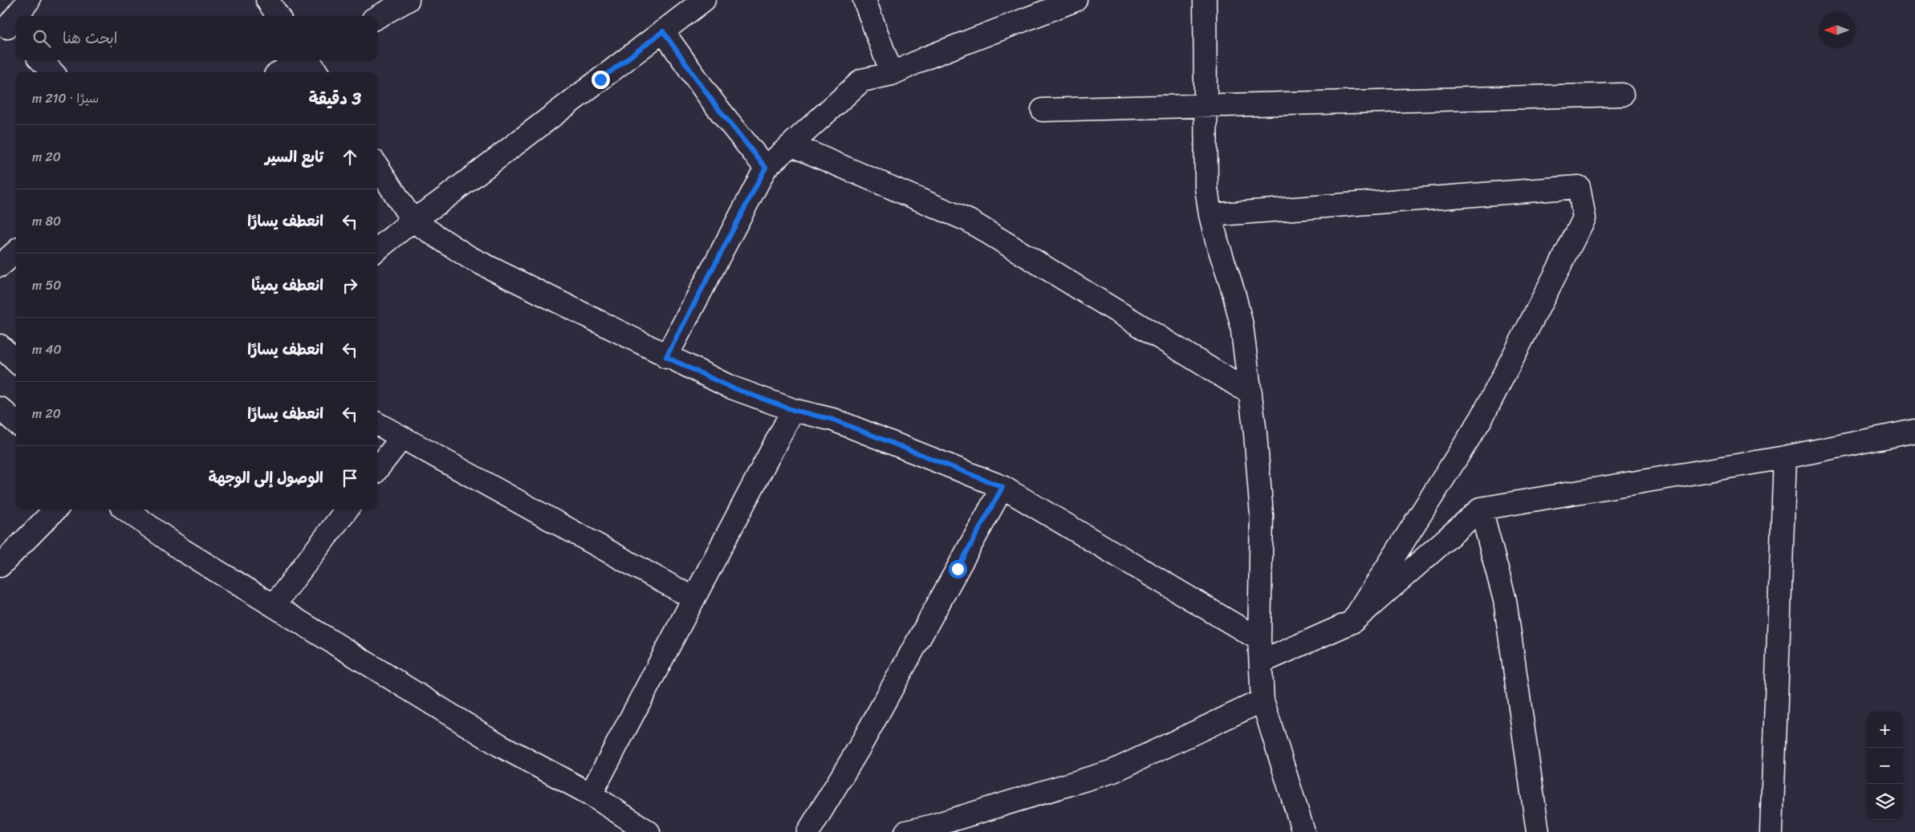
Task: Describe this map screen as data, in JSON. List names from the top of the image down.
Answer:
{
  "north": "left",
  "page": {
    "search": "ابحث هنا",
    "heading": ["3 دقيقة", "سيرًا · 210 m"],
    "list": [
      ["تابع السير", "20 m"],
      ["انعطف يسارًا", "80 m"],
      ["انعطف يمينًا", "50 m"],
      ["انعطف يسارًا", "40 m"],
      ["انعطف يسارًا", "20 m"],
      "الوصول إلى الوجهة"
    ],
    "map_buttons": ["+", "−"]
  }
}
